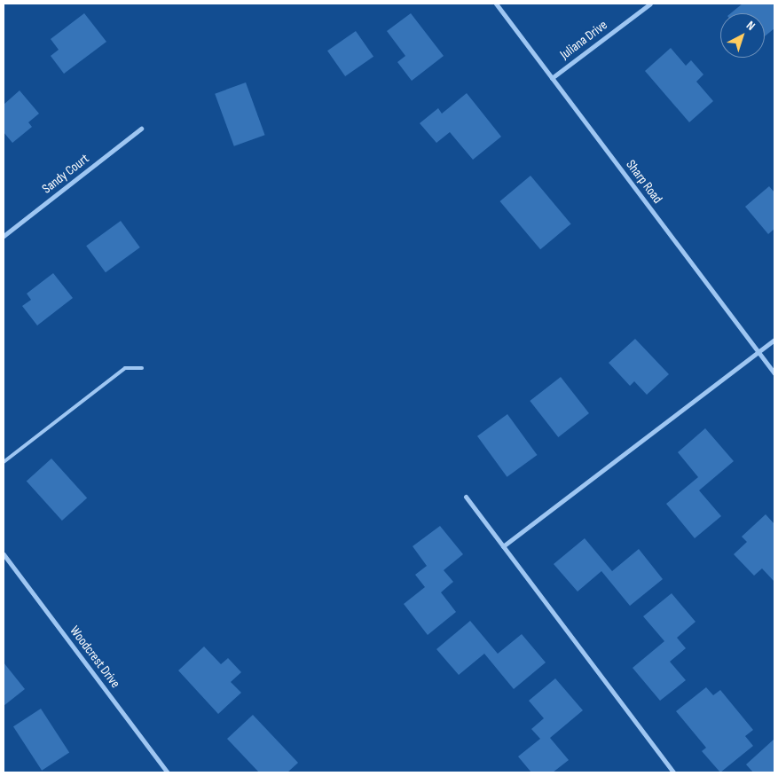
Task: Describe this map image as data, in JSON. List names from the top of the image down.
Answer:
{
  "streets": {
    "street": [
      "Juliana Drive",
      "Sandy Court",
      "Sharp Road",
      "Woodcrest Drive"
    ]
  },
  "crossings": [
    ["Juliana Drive", "Sharp Road"]
  ],
  "north": "top right"
}
